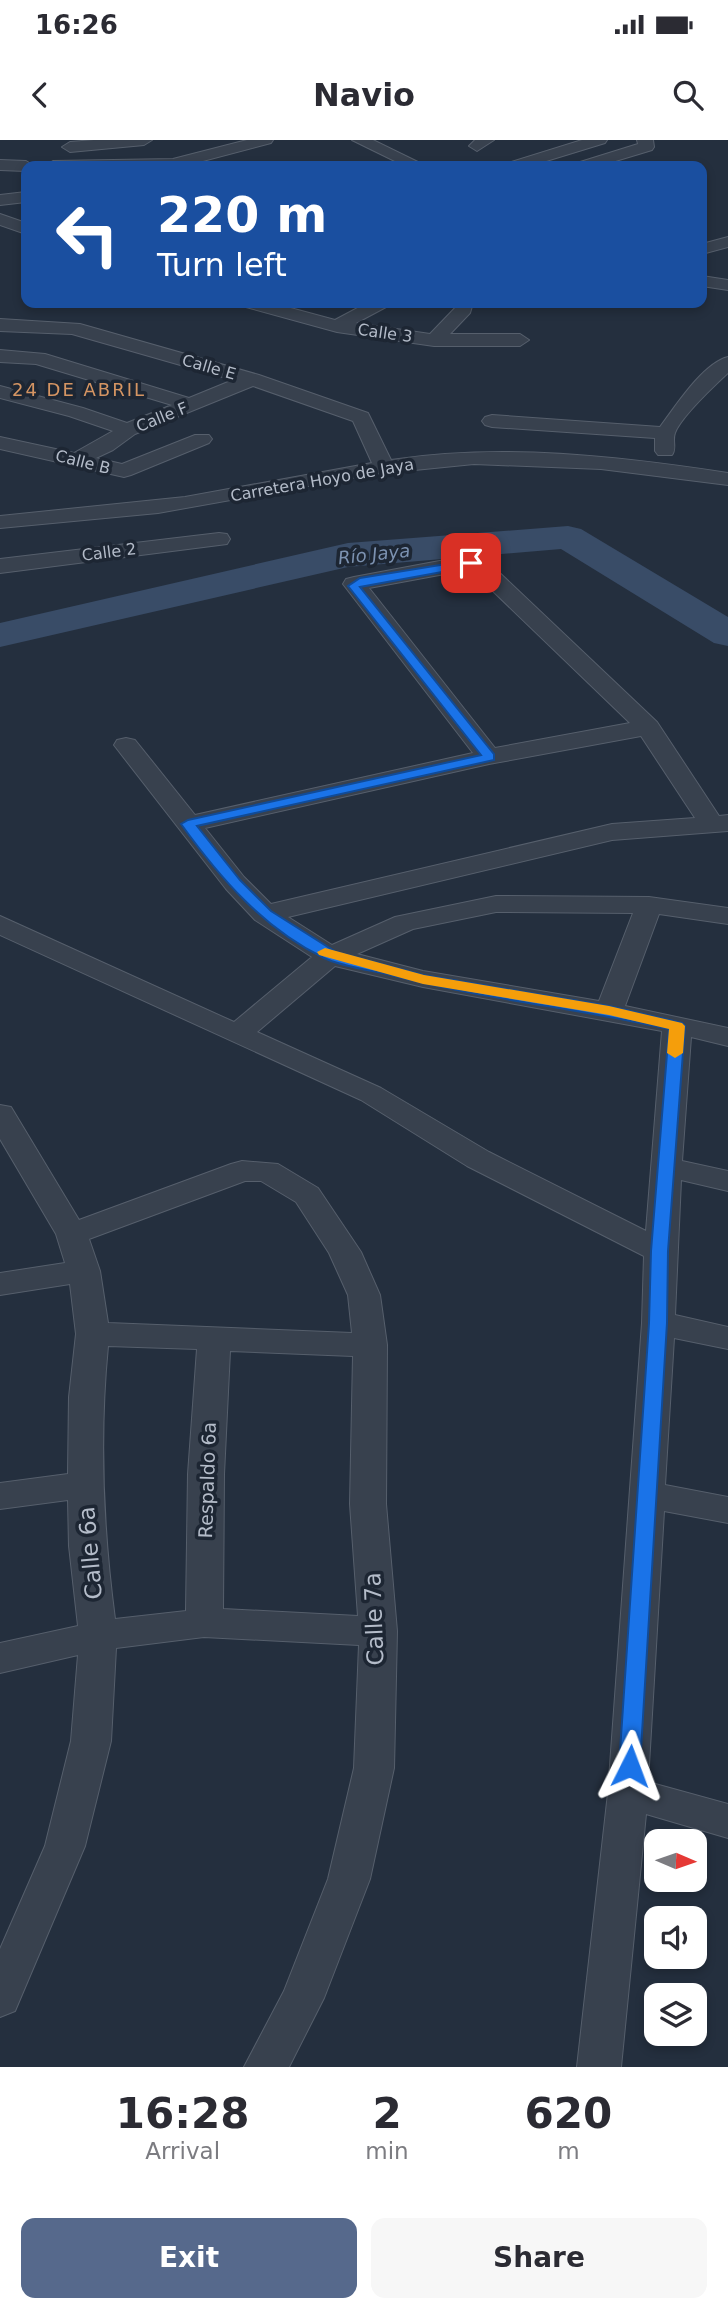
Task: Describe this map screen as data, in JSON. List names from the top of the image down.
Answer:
{
  "streets": {
    "street": [
      "Calle 3",
      "Calle E",
      "Calle F",
      "Calle B",
      "Carretera Hoyo de Jaya",
      "Calle 2",
      "Respaldo 6a",
      "Calle 6a",
      "Calle 7a"
    ]
  },
  "crossings": [
    ["Calle E", "Calle F"],
    ["Calle E", "Carretera Hoyo de Jaya"],
    ["Calle F", "Calle B"],
    ["Calle 6a", "Calle 7a"]
  ],
  "districts": ["24 DE ABRIL"],
  "water": ["Río Jaya"],
  "north": "right",
  "page": {
    "status": "16:26",
    "header": "Navio",
    "turn": ["220 m", "Turn left"],
    "eta": [
      "16:28",
      "Arrival",
      "2",
      "min",
      "620",
      "m"
    ],
    "buttons": ["Exit", "Share"]
  }
}
